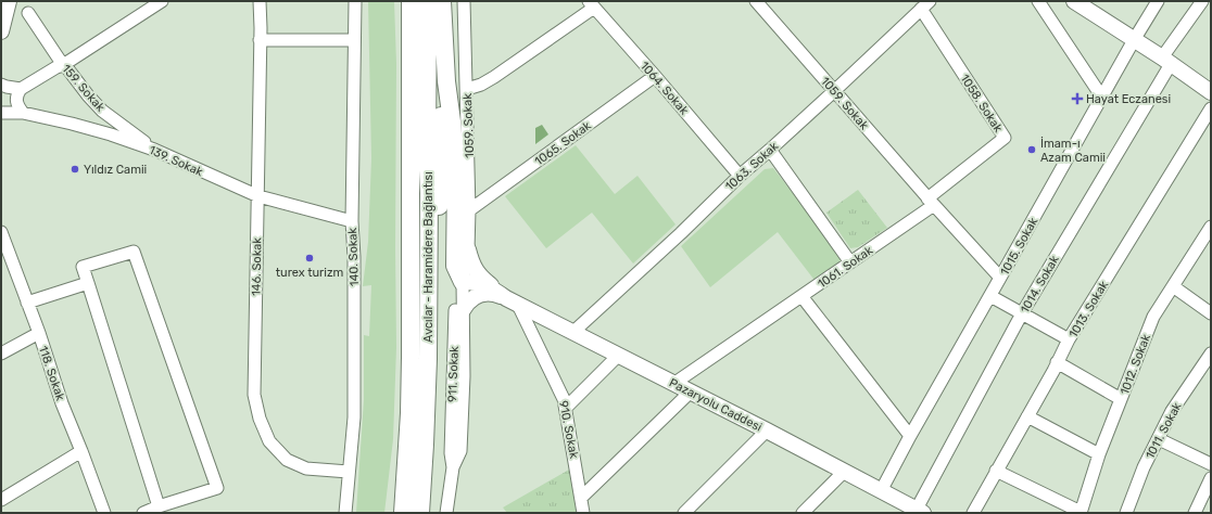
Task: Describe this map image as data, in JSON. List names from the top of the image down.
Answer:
{
  "streets": {
    "highway": ["Avcılar - Haramidere Bağlantısı"],
    "main road": ["Pazaryolu Caddesi"],
    "street": [
      "159. Sokak",
      "1064. Sokak",
      "1059. Sokak",
      "1058. Sokak",
      "1065. Sokak",
      "139. Sokak",
      "1063. Sokak",
      "1015. Sokak",
      "140. Sokak",
      "146. Sokak",
      "1061. Sokak",
      "1014. Sokak",
      "1013. Sokak",
      "1012. Sokak",
      "118. Sokak",
      "911. Sokak",
      "910. Sokak",
      "1011. Sokak"
    ]
  },
  "crossings": [
    ["159. Sokak", "139. Sokak"],
    ["1064. Sokak", "1065. Sokak"],
    ["1064. Sokak", "1063. Sokak"],
    ["1059. Sokak", "1058. Sokak"],
    ["1059. Sokak", "1065. Sokak"],
    ["1059. Sokak", "1063. Sokak"],
    ["1059. Sokak", "1061. Sokak"],
    ["1059. Sokak", "911. Sokak"],
    ["1058. Sokak", "1063. Sokak"],
    ["1058. Sokak", "1061. Sokak"],
    ["139. Sokak", "140. Sokak"],
    ["139. Sokak", "146. Sokak"],
    ["1063. Sokak", "Pazaryolu Caddesi"],
    ["1015. Sokak", "Pazaryolu Caddesi"],
    ["140. Sokak", "146. Sokak"],
    ["1061. Sokak", "Pazaryolu Caddesi"],
    ["1014. Sokak", "Pazaryolu Caddesi"],
    ["Pazaryolu Caddesi", "910. Sokak"]
  ],
  "places": {
    "health": ["Hayat Eczanesi"],
    "other": ["İmam-ı Azam Camii", "Yıldız Camii", "turex turizm"]
  }
}
